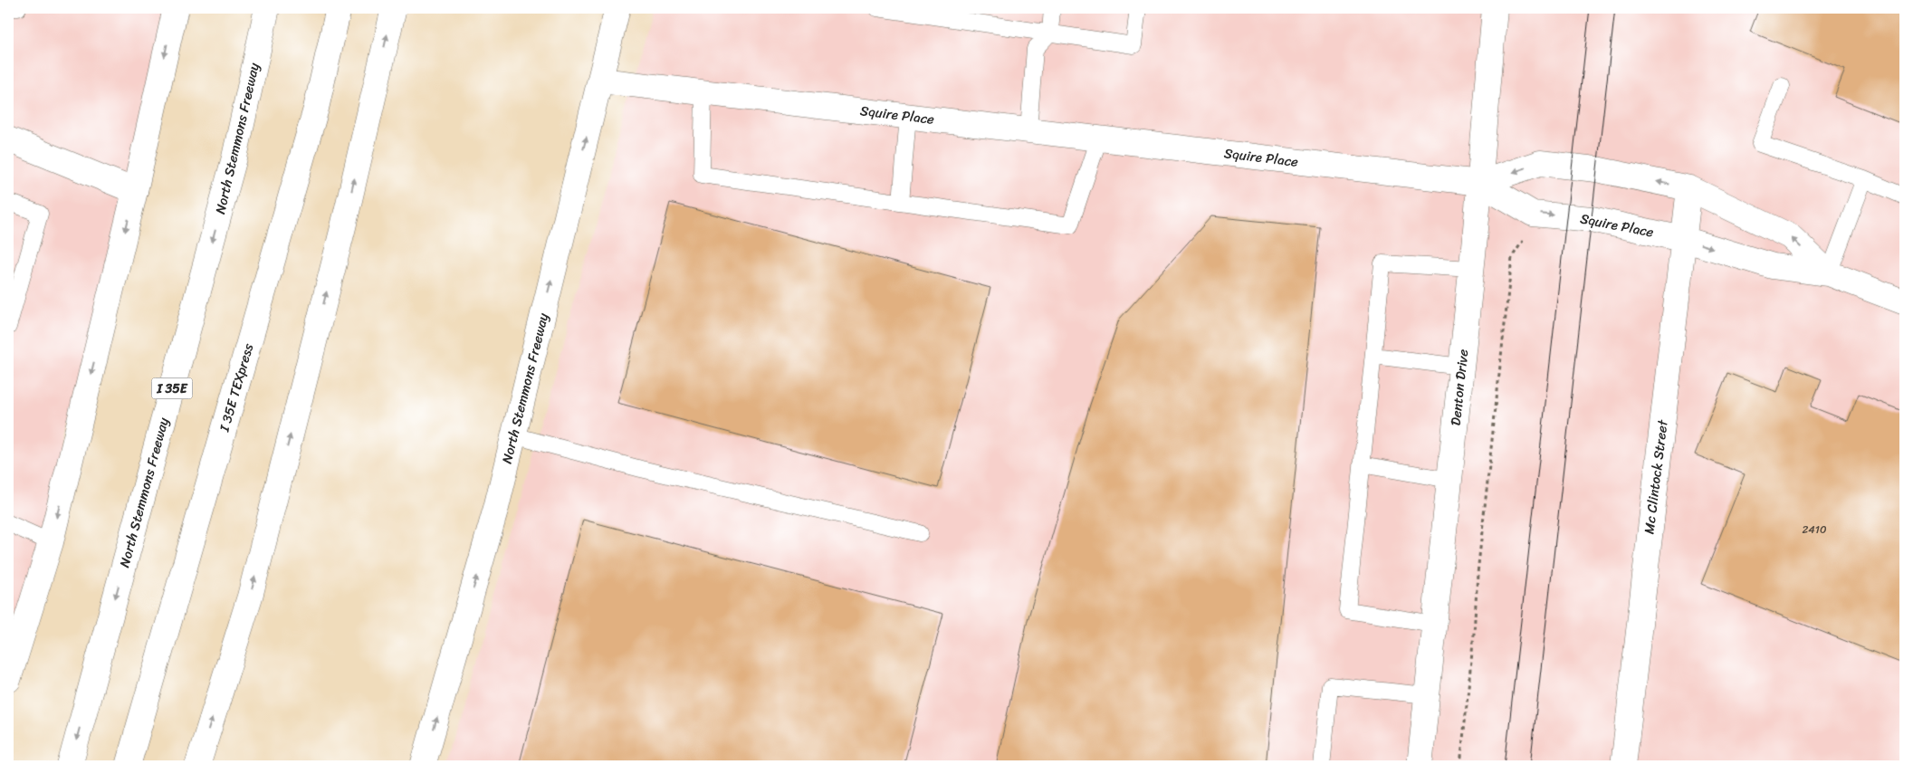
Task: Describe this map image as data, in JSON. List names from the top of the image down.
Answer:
{
  "streets": {
    "main road": [
      "Squire Place",
      "North Stemmons Freeway",
      "I 35E TEXpress",
      "Denton Drive",
      "I 35E",
      "Mc Clintock Street"
    ]
  },
  "crossings": [
    ["Squire Place", "North Stemmons Freeway"],
    ["Squire Place", "Denton Drive"],
    ["Squire Place", "Mc Clintock Street"]
  ],
  "house_numbers": ["2410"]
}
